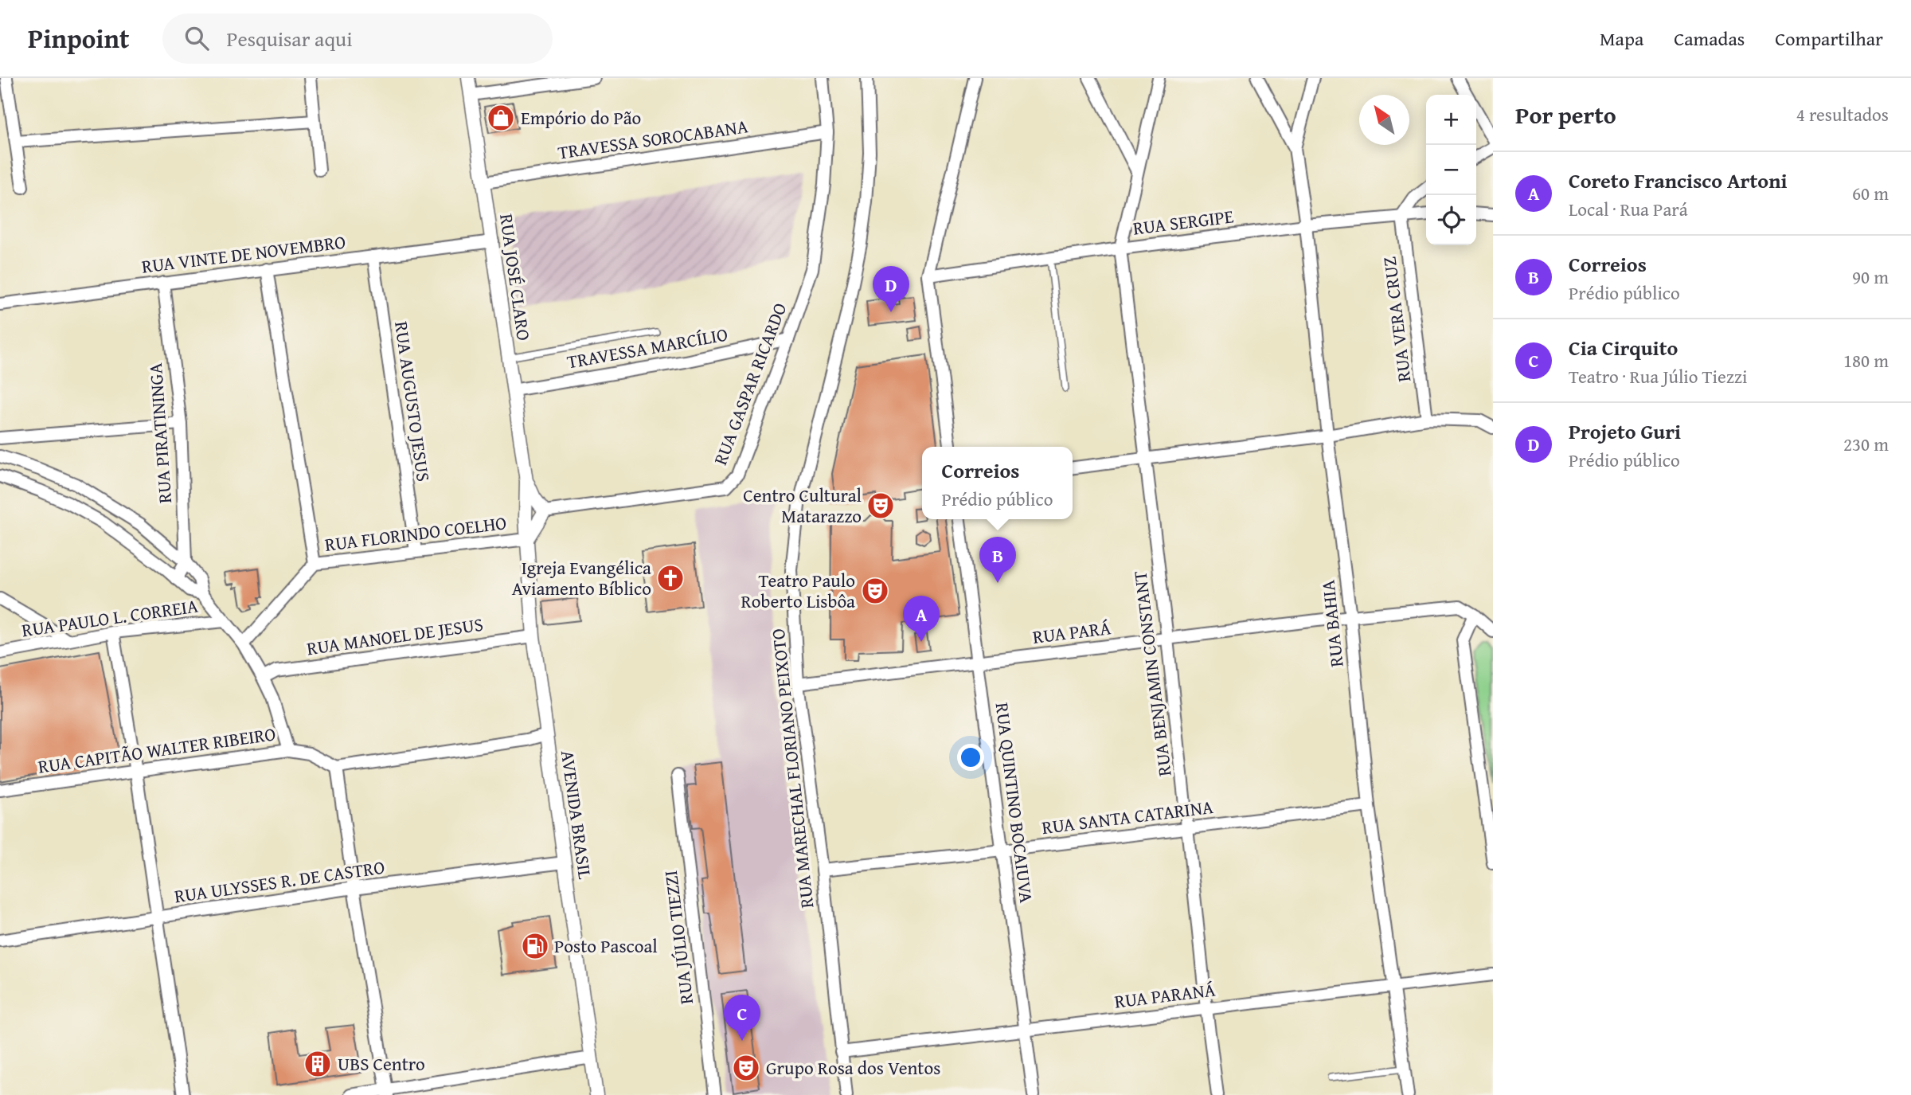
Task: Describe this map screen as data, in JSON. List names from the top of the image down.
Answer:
{
  "streets": {
    "street": [
      "TRAVESSA SOROCABANA",
      "RUA SERGIPE",
      "RUA VINTE DE NOVEMBRO",
      "RUA JOSÉ CLARO",
      "RUA VERA CRUZ",
      "TRAVESSA MARCÍLIO",
      "RUA GASPAR RICARDO",
      "RUA AUGUSTO JESUS",
      "RUA PIRATININGA",
      "RUA FLORINDO COELHO",
      "RUA PAULO L. CORREIA",
      "RUA BAHIA",
      "RUA PARÁ",
      "RUA MANOEL DE JESUS",
      "RUA BENJAMIN CONSTANT",
      "RUA CAPITÃO WALTER RIBEIRO",
      "RUA MARECHAL FLORIANO PEIXOTO",
      "RUA QUINTINO BOCAIUVA",
      "AVENIDA BRASIL",
      "RUA SANTA CATARINA",
      "RUA ULYSSES R. DE CASTRO",
      "RUA JÚLIO TIEZZI",
      "RUA PARANÁ"
    ]
  },
  "crossings": [
    ["TRAVESSA SOROCABANA", "RUA JOSÉ CLARO"],
    ["TRAVESSA SOROCABANA", "RUA GASPAR RICARDO"],
    ["RUA SERGIPE", "RUA VERA CRUZ"],
    ["RUA SERGIPE", "RUA BAHIA"],
    ["RUA SERGIPE", "RUA BENJAMIN CONSTANT"],
    ["RUA VINTE DE NOVEMBRO", "RUA JOSÉ CLARO"],
    ["RUA VINTE DE NOVEMBRO", "RUA AUGUSTO JESUS"],
    ["RUA VINTE DE NOVEMBRO", "RUA PIRATININGA"],
    ["RUA JOSÉ CLARO", "TRAVESSA MARCÍLIO"],
    ["RUA JOSÉ CLARO", "RUA GASPAR RICARDO"],
    ["RUA JOSÉ CLARO", "RUA FLORINDO COELHO"],
    ["RUA JOSÉ CLARO", "AVENIDA BRASIL"],
    ["TRAVESSA MARCÍLIO", "RUA GASPAR RICARDO"],
    ["RUA AUGUSTO JESUS", "RUA FLORINDO COELHO"],
    ["RUA FLORINDO COELHO", "AVENIDA BRASIL"],
    ["RUA BAHIA", "RUA PARÁ"],
    ["RUA BAHIA", "RUA SANTA CATARINA"],
    ["RUA BAHIA", "RUA PARANÁ"],
    ["RUA PARÁ", "RUA BENJAMIN CONSTANT"],
    ["RUA PARÁ", "RUA MARECHAL FLORIANO PEIXOTO"],
    ["RUA PARÁ", "RUA QUINTINO BOCAIUVA"],
    ["RUA MANOEL DE JESUS", "AVENIDA BRASIL"],
    ["RUA BENJAMIN CONSTANT", "RUA SANTA CATARINA"],
    ["RUA BENJAMIN CONSTANT", "RUA PARANÁ"],
    ["RUA MARECHAL FLORIANO PEIXOTO", "RUA SANTA CATARINA"],
    ["RUA MARECHAL FLORIANO PEIXOTO", "RUA PARANÁ"],
    ["RUA QUINTINO BOCAIUVA", "RUA SANTA CATARINA"],
    ["RUA QUINTINO BOCAIUVA", "RUA PARANÁ"],
    ["AVENIDA BRASIL", "RUA ULYSSES R. DE CASTRO"]
  ],
  "places": {
    "shop": ["Empório do Pão"],
    "theatre": ["Centro Cultural Matarazzo", "Teatro Paulo Roberto Lisbôa", "Grupo Rosa dos Ventos"],
    "church": ["Igreja Evangélica Aviamento Bíblico"],
    "fuel station": ["Posto Pascoal"],
    "building": ["UBS Centro"]
  },
  "north": "top left",
  "page": {
    "header": "Pinpoint",
    "search": "Pesquisar aqui",
    "nav": ["Mapa", "Camadas", "Compartilhar"],
    "heading": ["Por perto", "4 resultados"],
    "map_buttons": ["+", "−"],
    "list": [
      {
        "mark": "A",
        "name": "Coreto Francisco Artoni",
        "note": "Local · Rua Pará",
        "value": "60 m"
      },
      {
        "mark": "B",
        "name": "Correios",
        "note": "Prédio público",
        "value": "90 m"
      },
      {
        "mark": "C",
        "name": "Cia Cirquito",
        "note": "Teatro · Rua Júlio Tiezzi",
        "value": "180 m"
      },
      {
        "mark": "D",
        "name": "Projeto Guri",
        "note": "Prédio público",
        "value": "230 m"
      }
    ],
    "pins": [
      "D",
      "B",
      "A",
      "C"
    ],
    "popup": ["Correios", "Prédio público"]
  }
}
